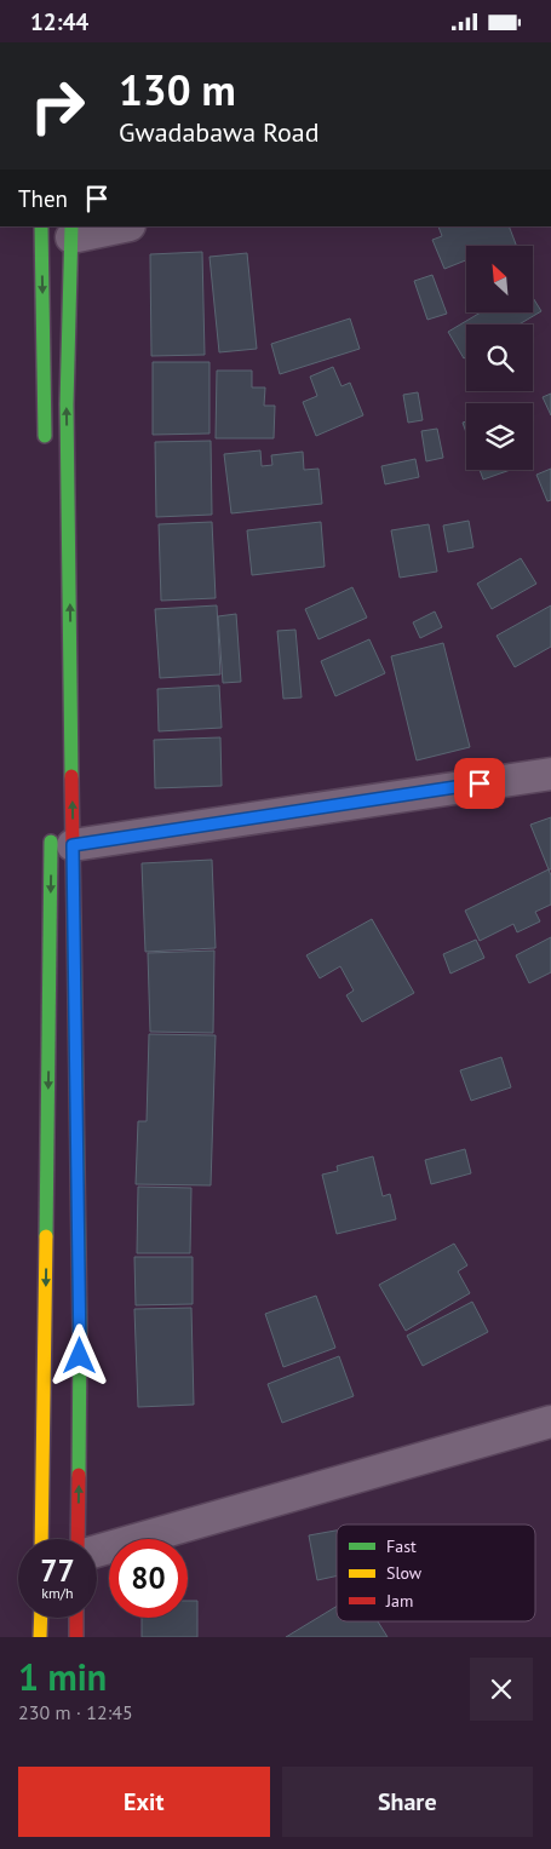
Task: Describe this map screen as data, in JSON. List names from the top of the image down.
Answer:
{
  "legend": ["Fast", "Slow", "Jam"],
  "north": "top left",
  "page": {
    "status": "12:44",
    "turn": ["130 m", "Gwadabawa Road"],
    "then": "Then",
    "speed": "77 km/h",
    "limit": "80",
    "heading": ["1 min", "230 m · 12:45"],
    "buttons": ["Exit", "Share"]
  }
}
